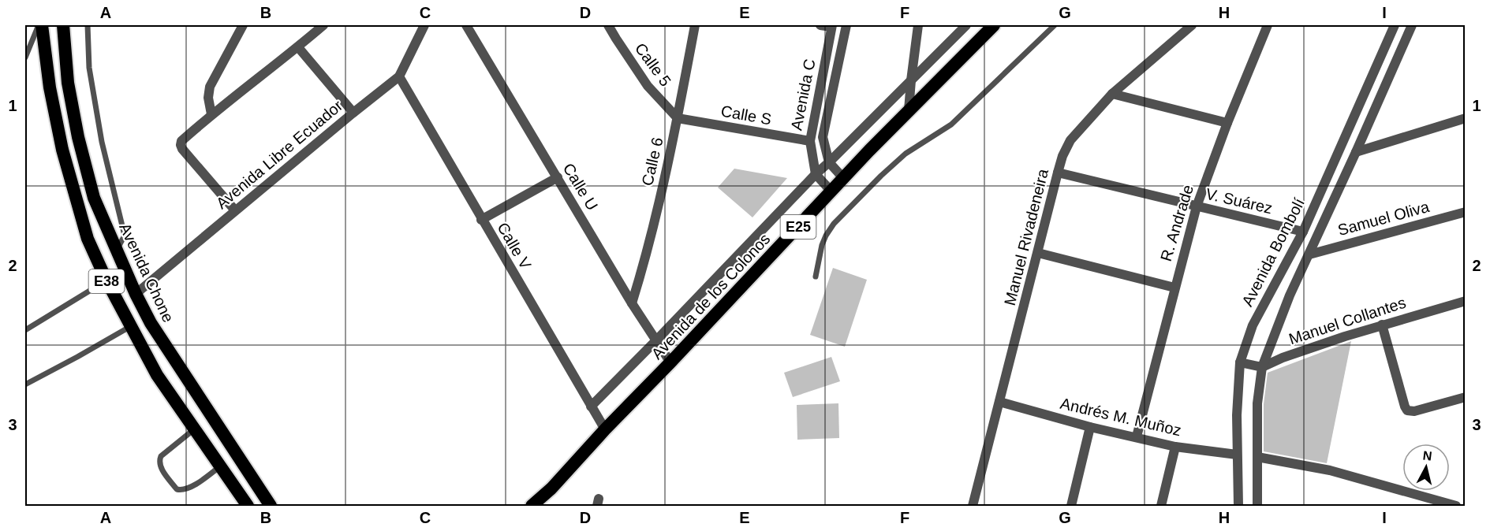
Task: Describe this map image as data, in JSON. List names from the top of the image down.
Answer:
{
  "streets": {
    "highway": [
      "E25",
      "Avenida Chone",
      "E38",
      "Avenida de los Colonos"
    ],
    "street": [
      "Calle 5",
      "Avenida C",
      "Calle S",
      "Avenida Libre Ecuador",
      "Calle 6",
      "Calle U",
      "V. Suárez",
      "Samuel Oliva",
      "R. Andrade",
      "Manuel Rivadeneira",
      "Calle V",
      "Avenida Bombolí",
      "Manuel Collantes",
      "Andrés M. Muñoz"
    ]
  },
  "crossings": [
    ["Calle 5", "Calle S"],
    ["Calle 5", "Calle 6"],
    ["Avenida C", "Calle S"],
    ["Avenida C", "Avenida de los Colonos"],
    ["Calle S", "Calle 6"],
    ["Avenida Libre Ecuador", "Calle V"],
    ["Avenida Libre Ecuador", "Avenida Chone"],
    ["Calle 6", "Calle U"],
    ["Calle U", "Avenida de los Colonos"],
    ["V. Suárez", "R. Andrade"],
    ["V. Suárez", "Manuel Rivadeneira"],
    ["V. Suárez", "Avenida Bombolí"],
    ["Samuel Oliva", "Avenida Bombolí"],
    ["R. Andrade", "Andrés M. Muñoz"],
    ["Manuel Rivadeneira", "Andrés M. Muñoz"],
    ["Calle V", "Avenida de los Colonos"],
    ["Avenida Bombolí", "Manuel Collantes"],
    ["Avenida Bombolí", "Andrés M. Muñoz"]
  ],
  "north": "top",
  "grid": {
    "columns": [
      "A",
      "B",
      "C",
      "D",
      "E",
      "F",
      "G",
      "H",
      "I"
    ],
    "rows": ["1", "2", "3"]
  }
}
